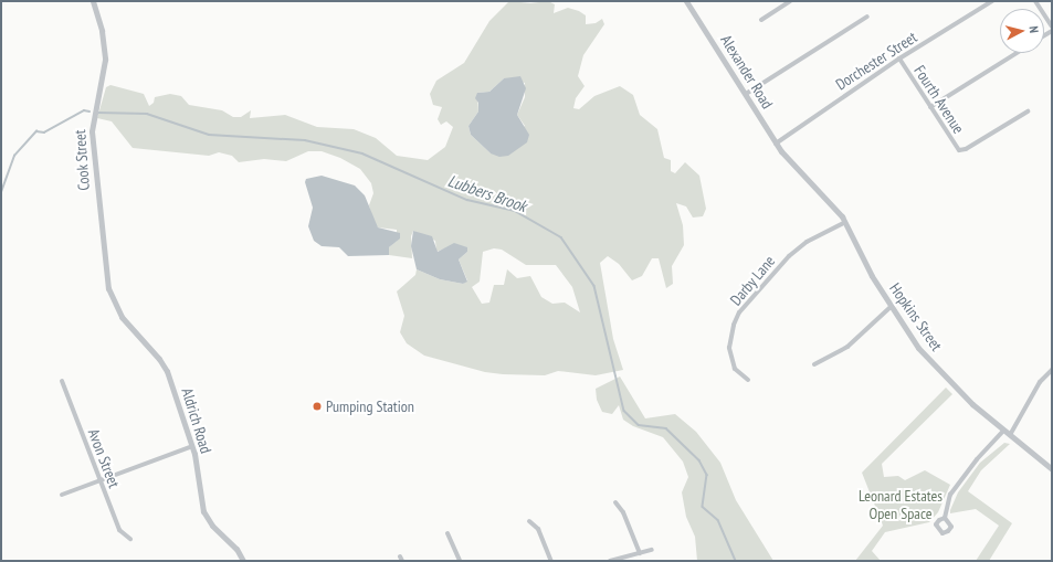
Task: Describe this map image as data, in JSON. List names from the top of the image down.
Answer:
{
  "streets": {
    "street": [
      "Dorchester Street",
      "Alexander Road",
      "Fourth Avenue",
      "Cook Street",
      "Darby Lane",
      "Hopkins Street",
      "Aldrich Road",
      "Avon Street"
    ]
  },
  "crossings": [
    ["Dorchester Street", "Alexander Road"],
    ["Dorchester Street", "Fourth Avenue"],
    ["Alexander Road", "Hopkins Street"],
    ["Cook Street", "Aldrich Road"],
    ["Darby Lane", "Hopkins Street"]
  ],
  "water": ["Lubbers Brook"],
  "parks": ["Leonard Estates Open Space"],
  "places": ["Pumping Station"],
  "north": "right"
}
